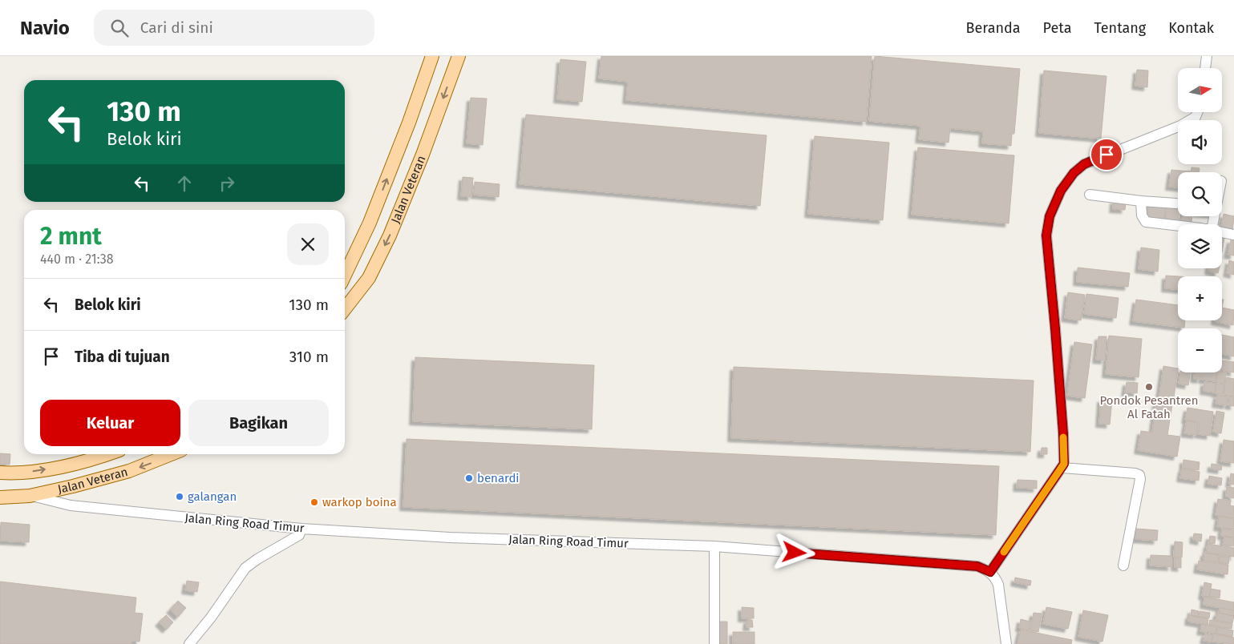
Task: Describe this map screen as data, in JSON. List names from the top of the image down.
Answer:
{
  "streets": {
    "main road": ["Jalan Veteran"],
    "street": ["Jalan Ring Road Timur"]
  },
  "crossings": [
    ["Jalan Veteran", "Jalan Ring Road Timur"]
  ],
  "places": [
    "Pondok Pesantren Al Fatah",
    "benardi",
    "galangan",
    "warkop boina"
  ],
  "north": "right",
  "page": {
    "header": "Navio",
    "search": "Cari di sini",
    "nav": [
      "Beranda",
      "Peta",
      "Tentang",
      "Kontak"
    ],
    "map_buttons": ["+", "−"],
    "turn": ["130 m", "Belok kiri"],
    "heading": ["2 mnt", "440 m · 21:38"],
    "list": [
      {
        "name": "Belok kiri",
        "value": "130 m"
      },
      {
        "name": "Tiba di tujuan",
        "value": "310 m"
      }
    ],
    "buttons": ["Keluar", "Bagikan"]
  }
}
